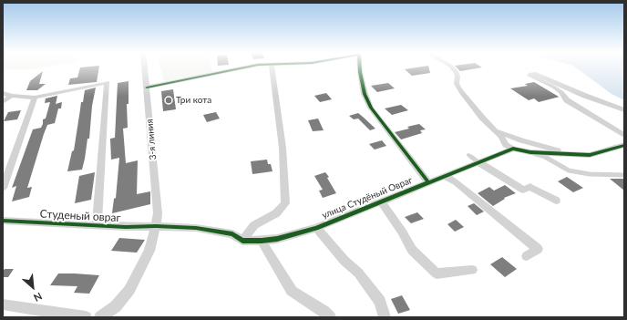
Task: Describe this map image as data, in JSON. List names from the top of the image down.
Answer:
{
  "streets": {
    "street": ["3-я линия", "улица Студёный Овраг", "Студеный овраг"]
  },
  "crossings": [
    ["3-я линия", "улица Студёный Овраг"],
    ["3-я линия", "Студеный овраг"],
    ["улица Студёный Овраг", "Студеный овраг"]
  ],
  "places": ["Три кота"],
  "north": "bottom right"
}
